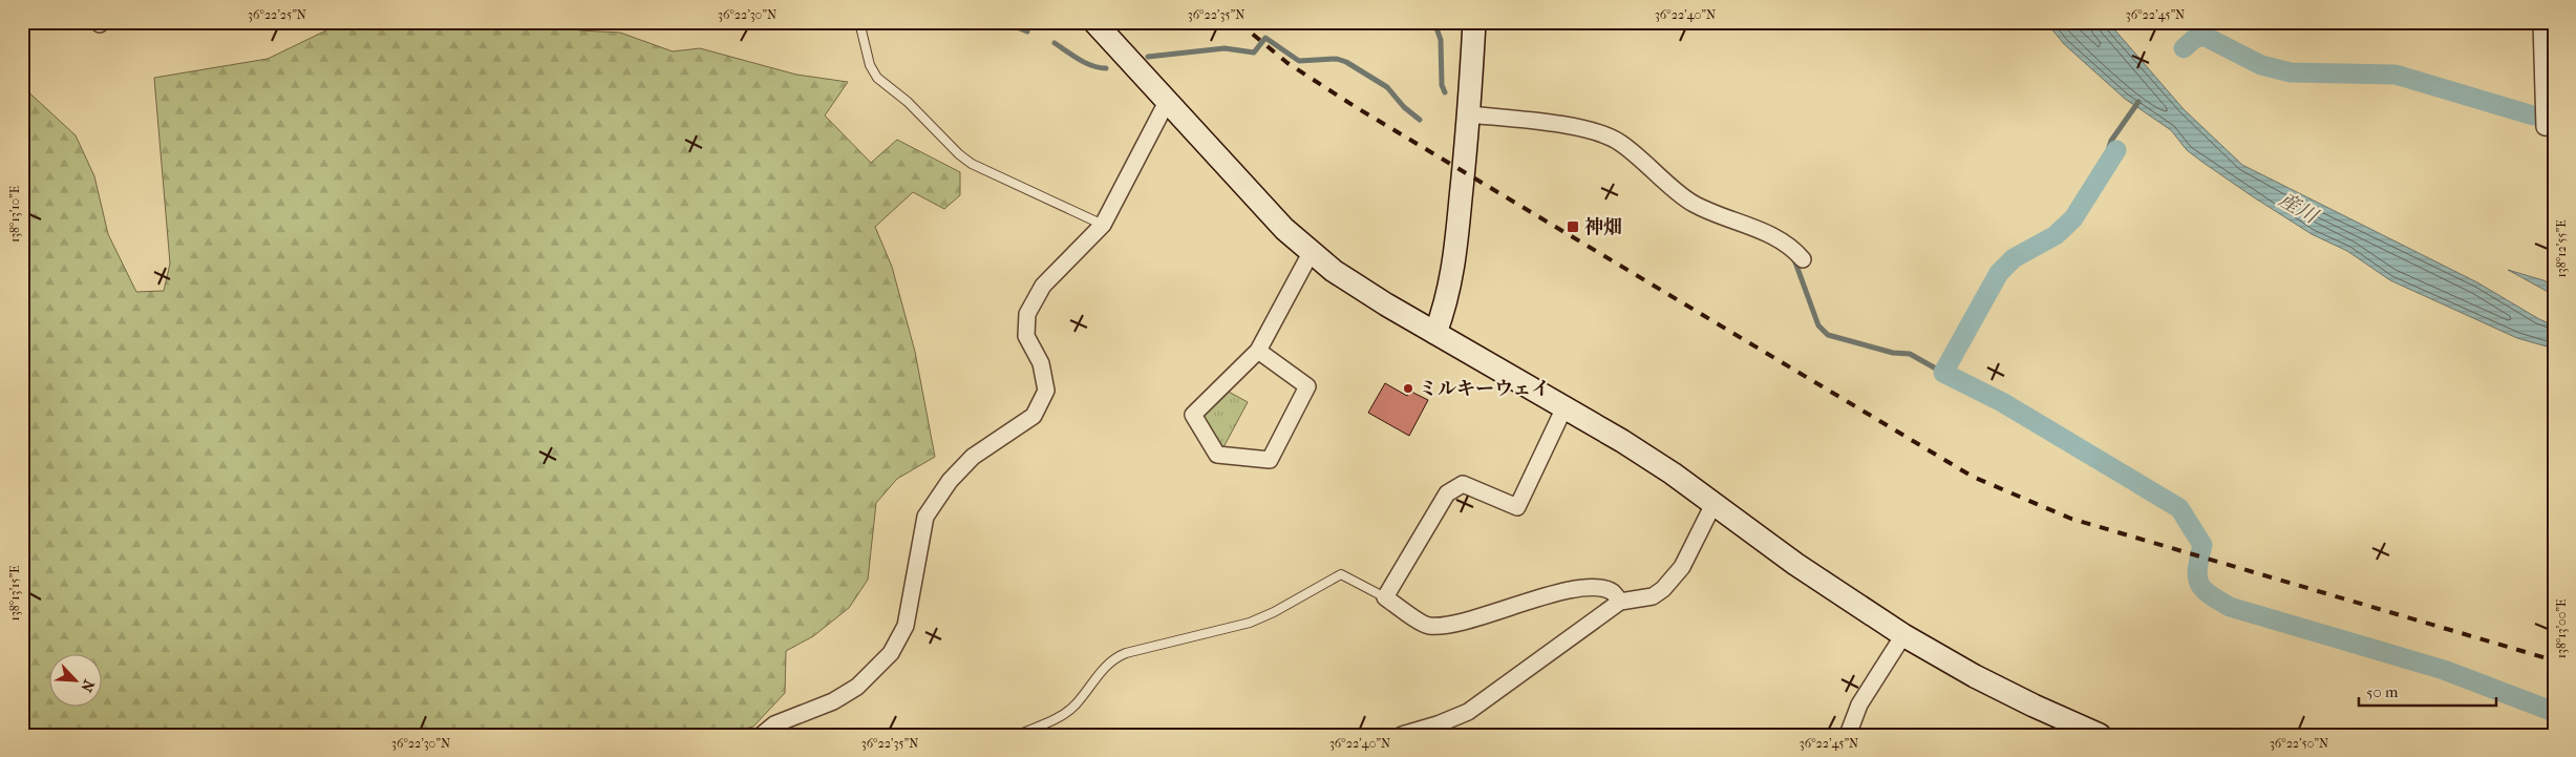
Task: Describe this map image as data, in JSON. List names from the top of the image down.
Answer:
{
  "water": ["産川"],
  "places": {
    "transit": ["神畑"],
    "other": ["ミルキーウェイ"]
  },
  "scale_bar": "50 m",
  "north": "bottom right",
  "coordinates": [
    "36°22'25\"N",
    "36°22'30\"N",
    "36°22'35\"N",
    "36°22'40\"N",
    "36°22'45\"N",
    "138°13'10\"E",
    "138°12'55\"E",
    "138°13'15\"E",
    "138°13'00\"E",
    "36°22'50\"N"
  ]
}
